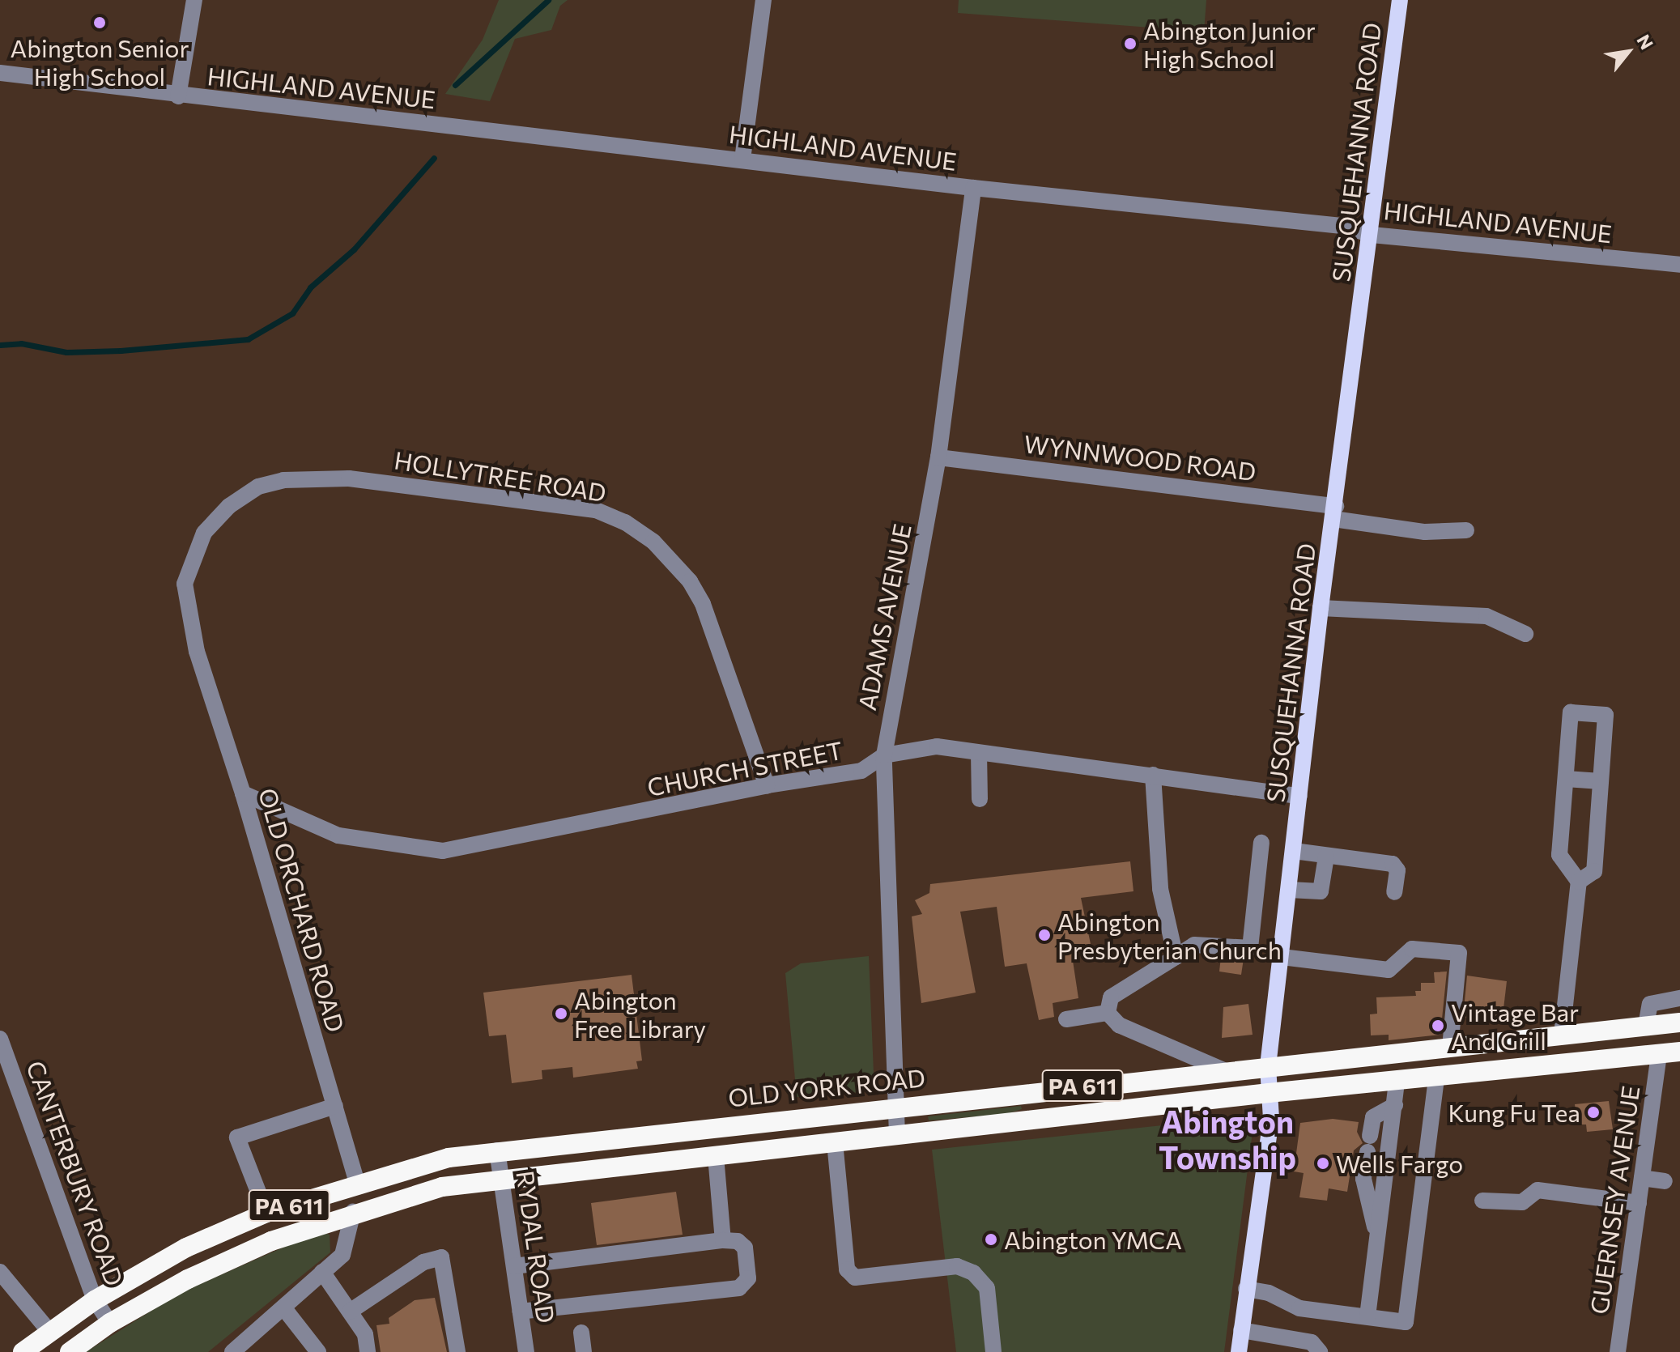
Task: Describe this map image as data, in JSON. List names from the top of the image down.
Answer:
{
  "streets": {
    "highway": ["PA 611", "OLD YORK ROAD"],
    "main road": ["SUSQUEHANNA ROAD"],
    "street": [
      "HIGHLAND AVENUE",
      "WYNNWOOD ROAD",
      "HOLLYTREE ROAD",
      "ADAMS AVENUE",
      "CHURCH STREET",
      "OLD ORCHARD ROAD",
      "CANTERBURY ROAD",
      "GUERNSEY AVENUE",
      "RYDAL ROAD"
    ]
  },
  "crossings": [
    ["HIGHLAND AVENUE", "SUSQUEHANNA ROAD"],
    ["HIGHLAND AVENUE", "ADAMS AVENUE"],
    ["SUSQUEHANNA ROAD", "WYNNWOOD ROAD"],
    ["SUSQUEHANNA ROAD", "CHURCH STREET"],
    ["SUSQUEHANNA ROAD", "PA 611"],
    ["SUSQUEHANNA ROAD", "OLD YORK ROAD"],
    ["WYNNWOOD ROAD", "ADAMS AVENUE"],
    ["HOLLYTREE ROAD", "CHURCH STREET"],
    ["HOLLYTREE ROAD", "OLD ORCHARD ROAD"],
    ["ADAMS AVENUE", "CHURCH STREET"],
    ["ADAMS AVENUE", "PA 611"],
    ["ADAMS AVENUE", "OLD YORK ROAD"],
    ["CHURCH STREET", "OLD ORCHARD ROAD"],
    ["OLD ORCHARD ROAD", "OLD YORK ROAD"],
    ["PA 611", "CANTERBURY ROAD"],
    ["PA 611", "GUERNSEY AVENUE"],
    ["PA 611", "RYDAL ROAD"],
    ["OLD YORK ROAD", "CANTERBURY ROAD"],
    ["OLD YORK ROAD", "RYDAL ROAD"]
  ],
  "districts": ["Abington Township"],
  "places": [
    "Abington Senior High School",
    "Abington Junior High School",
    "Abington Presbyterian Church",
    "Abington Free Library",
    "Vintage Bar And Grill",
    "Kung Fu Tea",
    "Wells Fargo",
    "Abington YMCA"
  ],
  "north": "top right"
}
